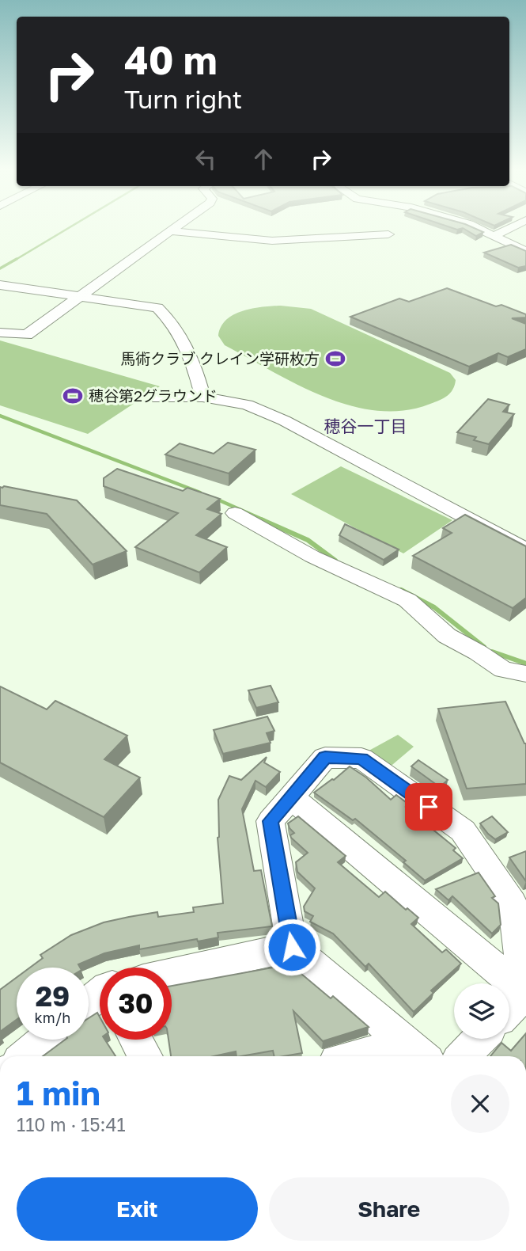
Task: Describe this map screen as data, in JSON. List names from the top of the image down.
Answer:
{
  "districts": ["穂谷一丁目"],
  "places": {
    "sports": ["馬術クラブ クレイン学研枚方", "穂谷第2グラウンド"]
  },
  "page": {
    "turn": ["40 m", "Turn right"],
    "speed": "29 km/h",
    "limit": "30",
    "heading": ["1 min", "110 m · 15:41"],
    "buttons": ["Exit", "Share"]
  }
}
